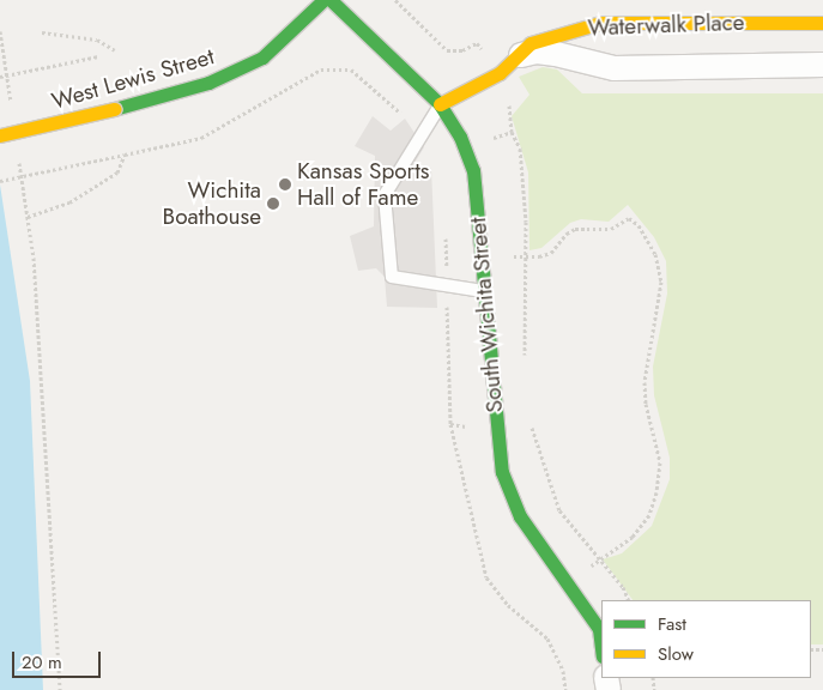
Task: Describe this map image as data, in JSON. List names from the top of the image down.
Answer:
{
  "streets": {
    "street": ["Waterwalk Place", "West Lewis Street", "South Wichita Street"]
  },
  "crossings": [
    ["Waterwalk Place", "South Wichita Street"]
  ],
  "places": ["Kansas Sports Hall of Fame", "Wichita Boathouse"],
  "legend": ["Fast", "Slow"],
  "scale_bar": "20 m"
}
